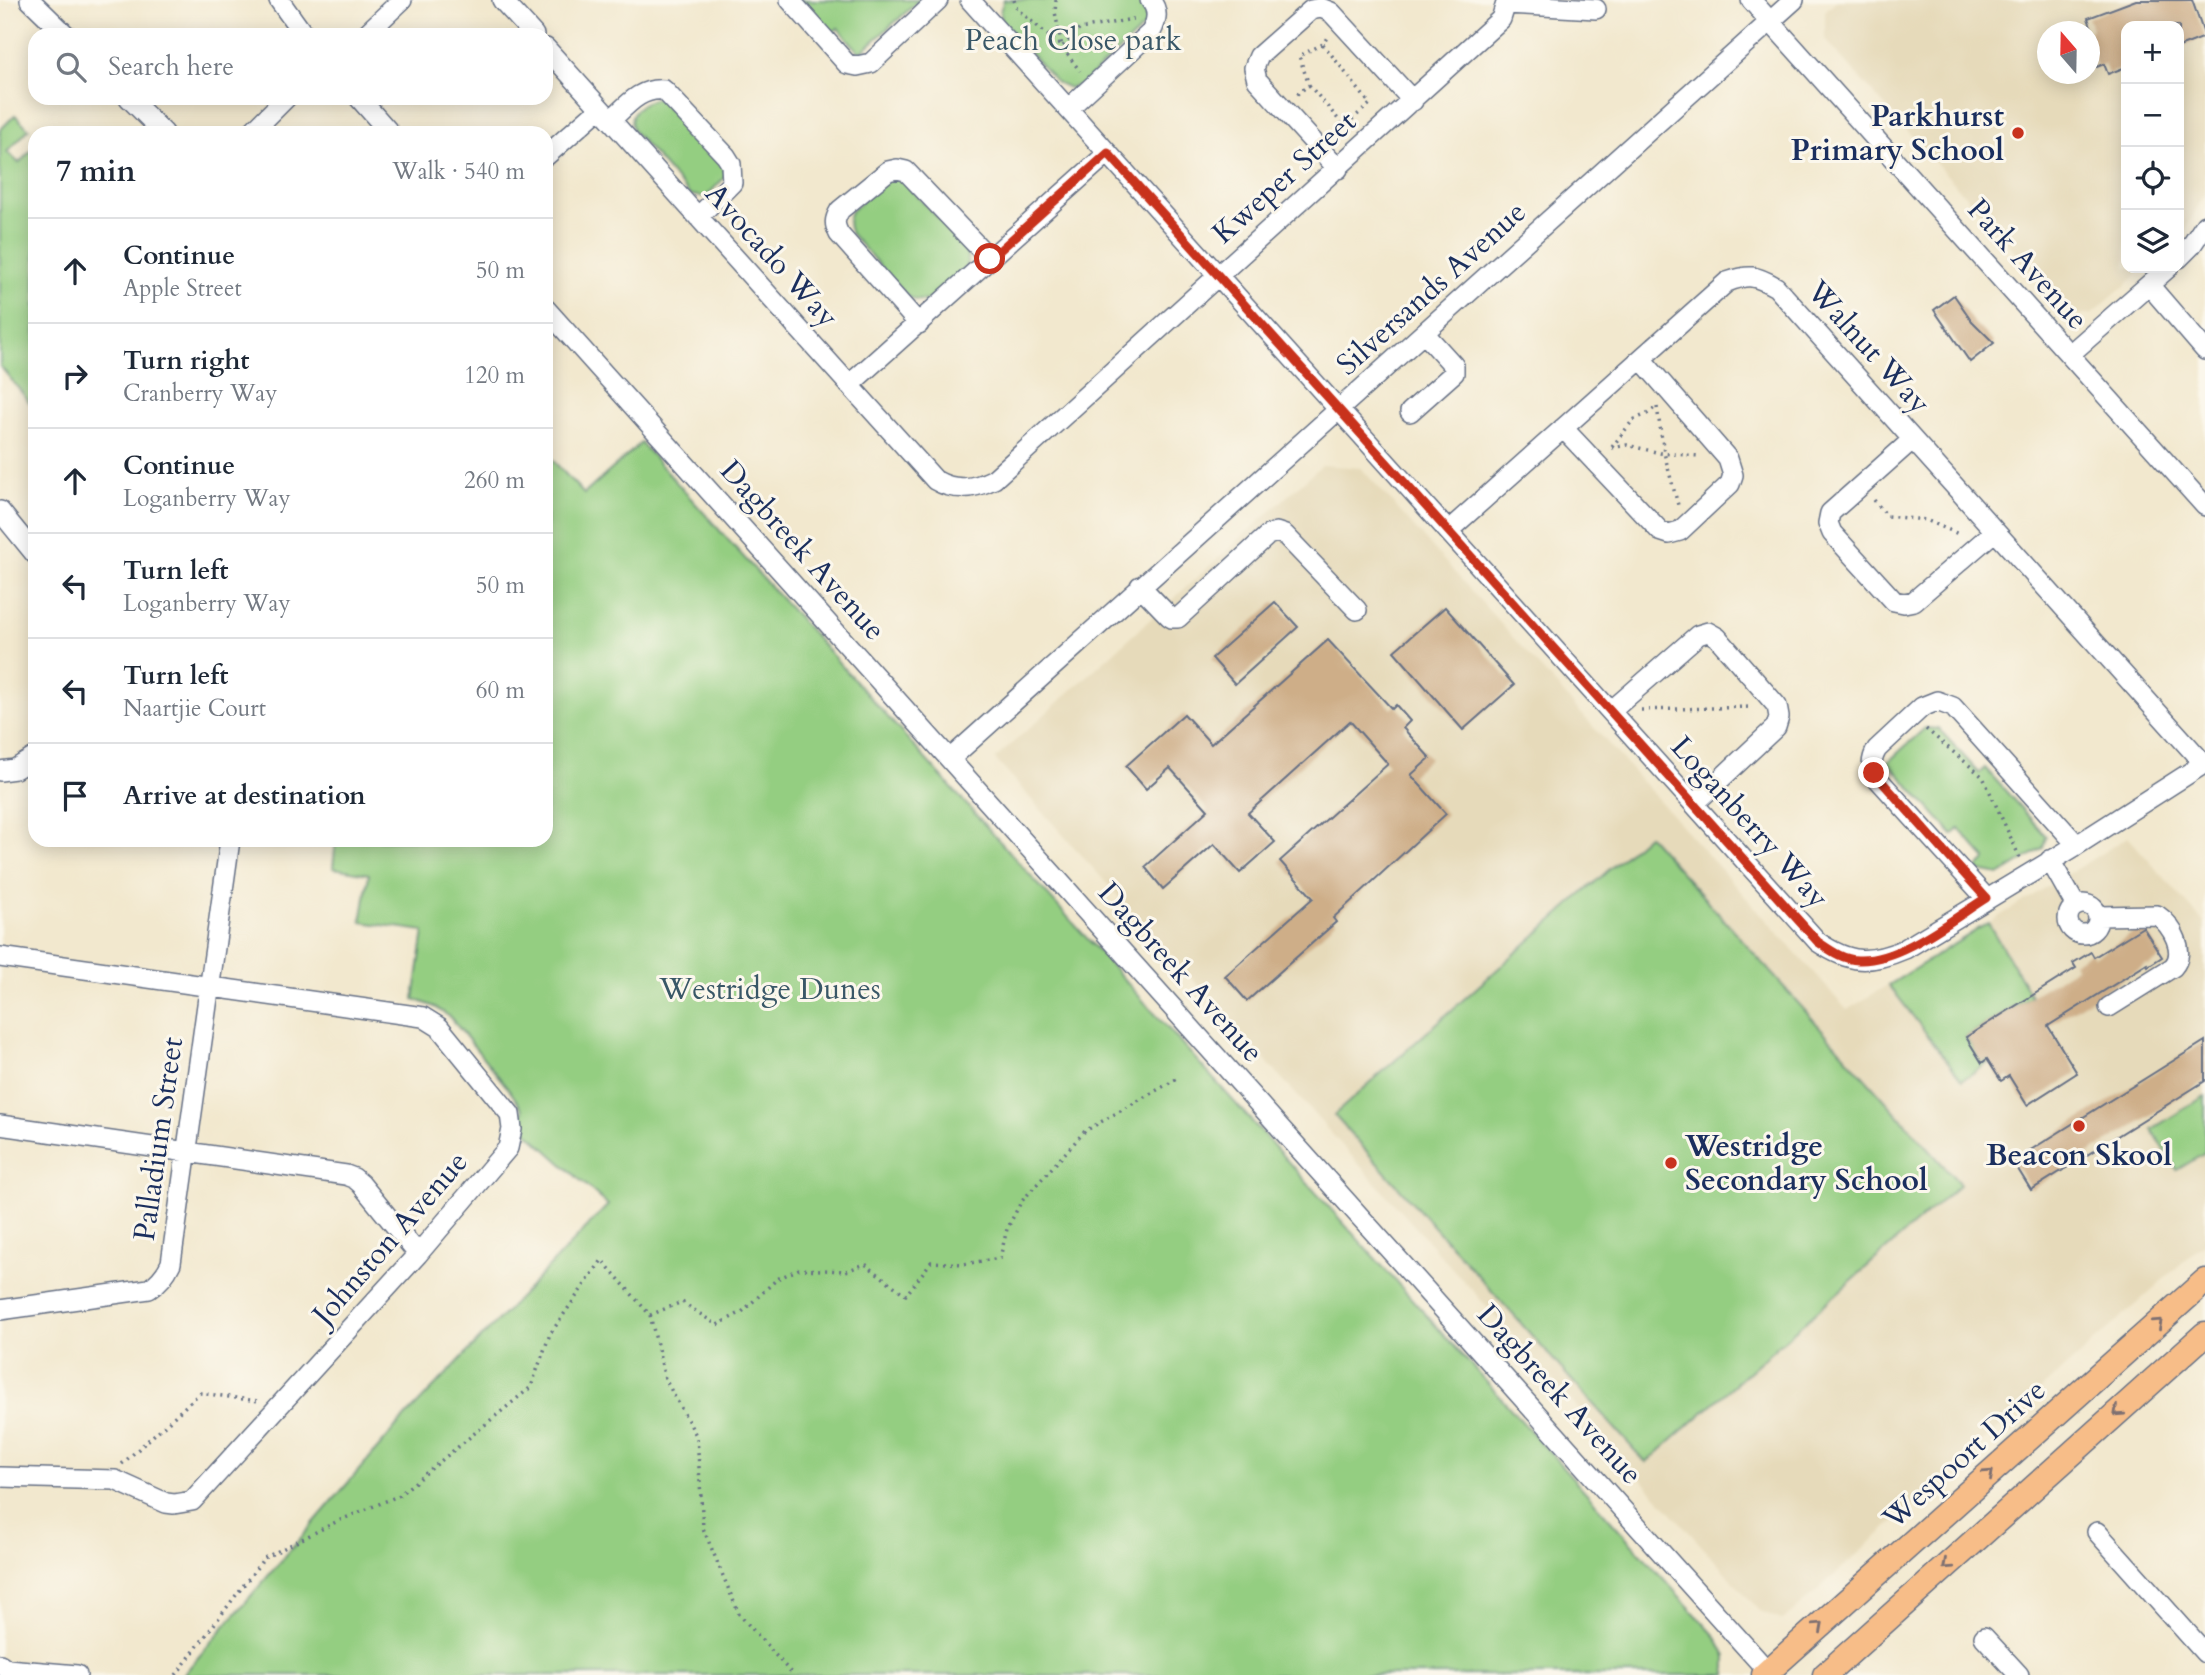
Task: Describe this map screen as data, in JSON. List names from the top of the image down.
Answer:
{
  "streets": {
    "main road": ["Wespoort Drive"],
    "street": [
      "Kweper Street",
      "Avocado Way",
      "Park Avenue",
      "Silversands Avenue",
      "Walnut Way",
      "Dagbreek Avenue",
      "Loganberry Way",
      "Palladium Street",
      "Johnston Avenue"
    ]
  },
  "crossings": [
    ["Kweper Street", "Avocado Way"],
    ["Kweper Street", "Loganberry Way"],
    ["Park Avenue", "Silversands Avenue"],
    ["Silversands Avenue", "Dagbreek Avenue"],
    ["Silversands Avenue", "Loganberry Way"],
    ["Walnut Way", "Loganberry Way"],
    ["Dagbreek Avenue", "Wespoort Drive"],
    ["Palladium Street", "Johnston Avenue"]
  ],
  "parks": ["Peach Close park", "Westridge Dunes"],
  "places": ["Parkhurst Primary School", "Beacon Skool", "Westridge Secondary School"],
  "north": "top",
  "page": {
    "map_buttons": ["+", "−"],
    "search": "Search here",
    "heading": ["7 min", "Walk · 540 m"],
    "list": [
      ["Continue", "Apple Street", "50 m"],
      ["Turn right", "Cranberry Way", "120 m"],
      ["Continue", "Loganberry Way", "260 m"],
      ["Turn left", "Loganberry Way", "50 m"],
      ["Turn left", "Naartjie Court", "60 m"],
      "Arrive at destination"
    ]
  }
}
